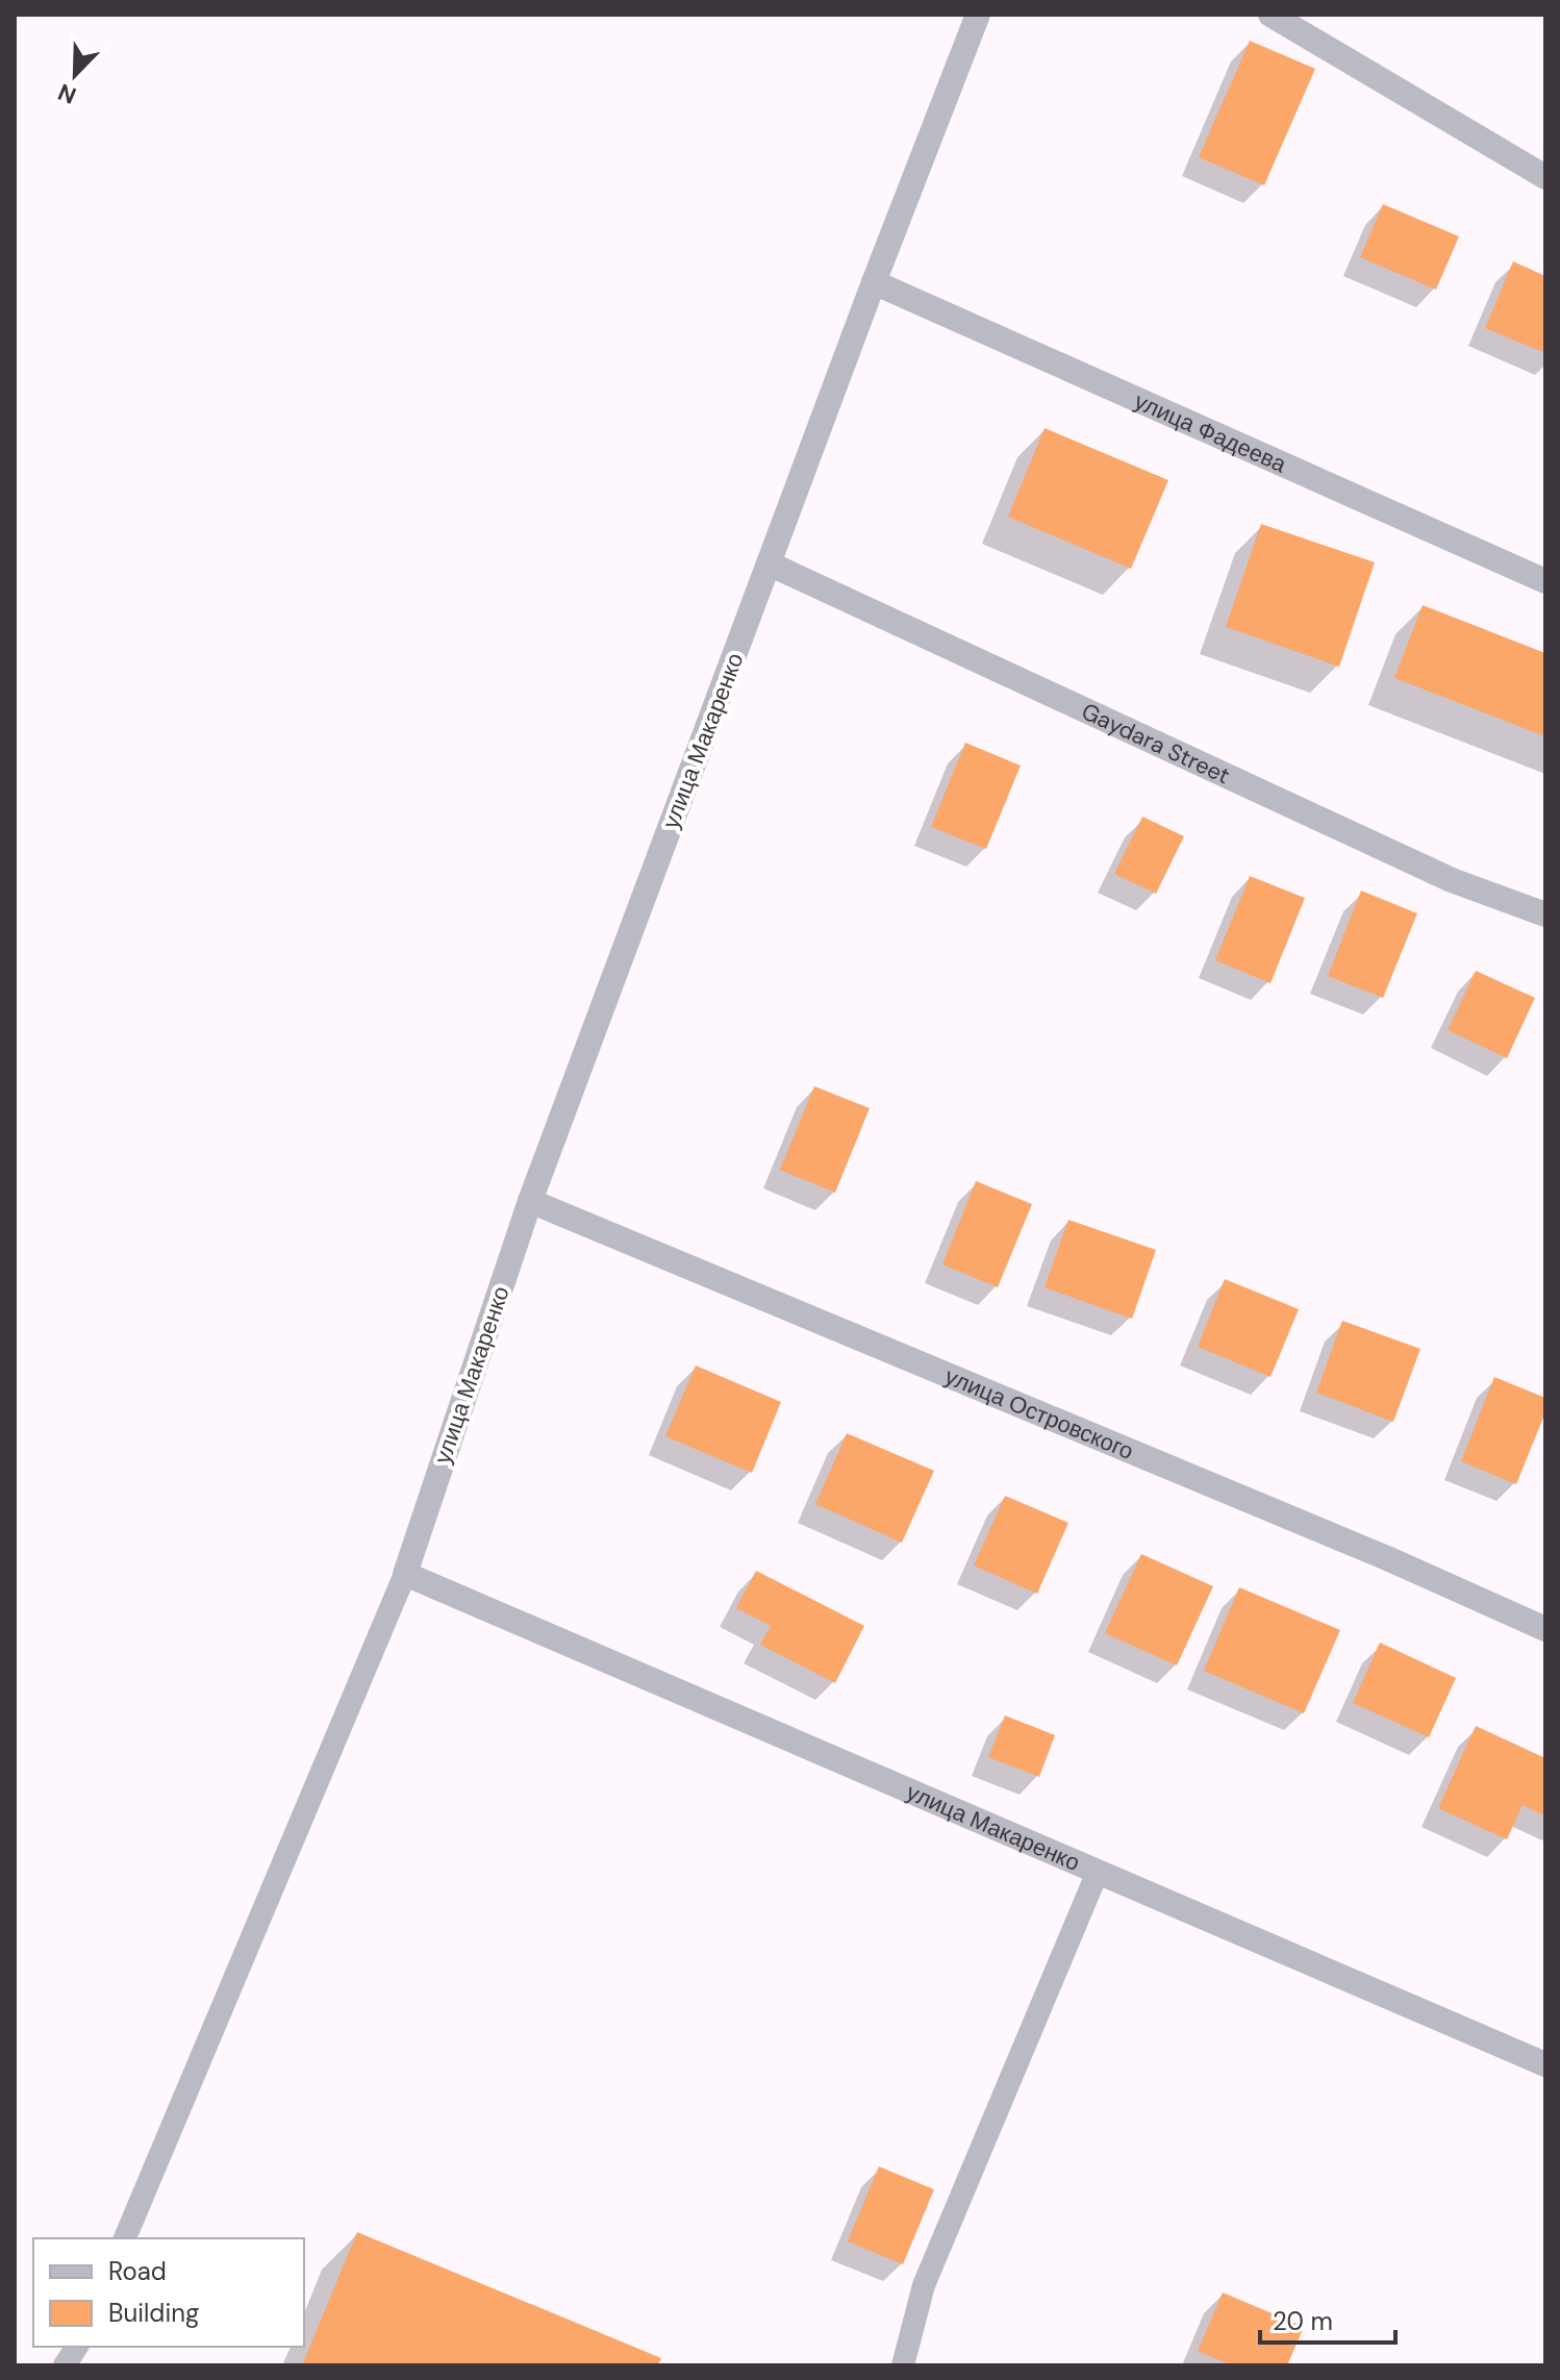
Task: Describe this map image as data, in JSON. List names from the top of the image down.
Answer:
{
  "streets": {
    "street": [
      "улица Фадеева",
      "улица Макаренко",
      "Gaydara Street",
      "улица Островского"
    ]
  },
  "crossings": [
    ["улица Фадеева", "улица Макаренко"],
    ["улица Макаренко", "Gaydara Street"],
    ["улица Макаренко", "улица Островского"]
  ],
  "legend": ["Road", "Building"],
  "scale_bar": "20 m",
  "north": "bottom left"
}
